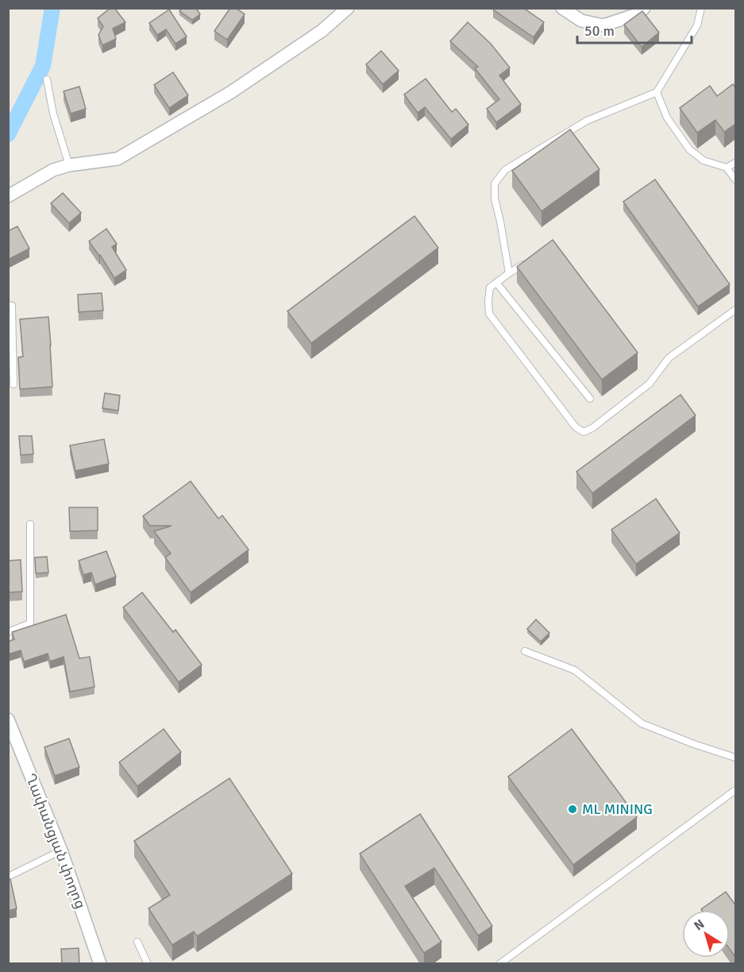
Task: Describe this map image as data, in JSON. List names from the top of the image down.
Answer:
{
  "streets": {
    "street": ["Ղափանցյան փողոց"]
  },
  "places": ["ML MINING"],
  "scale_bar": "50 m",
  "north": "top left"
}
